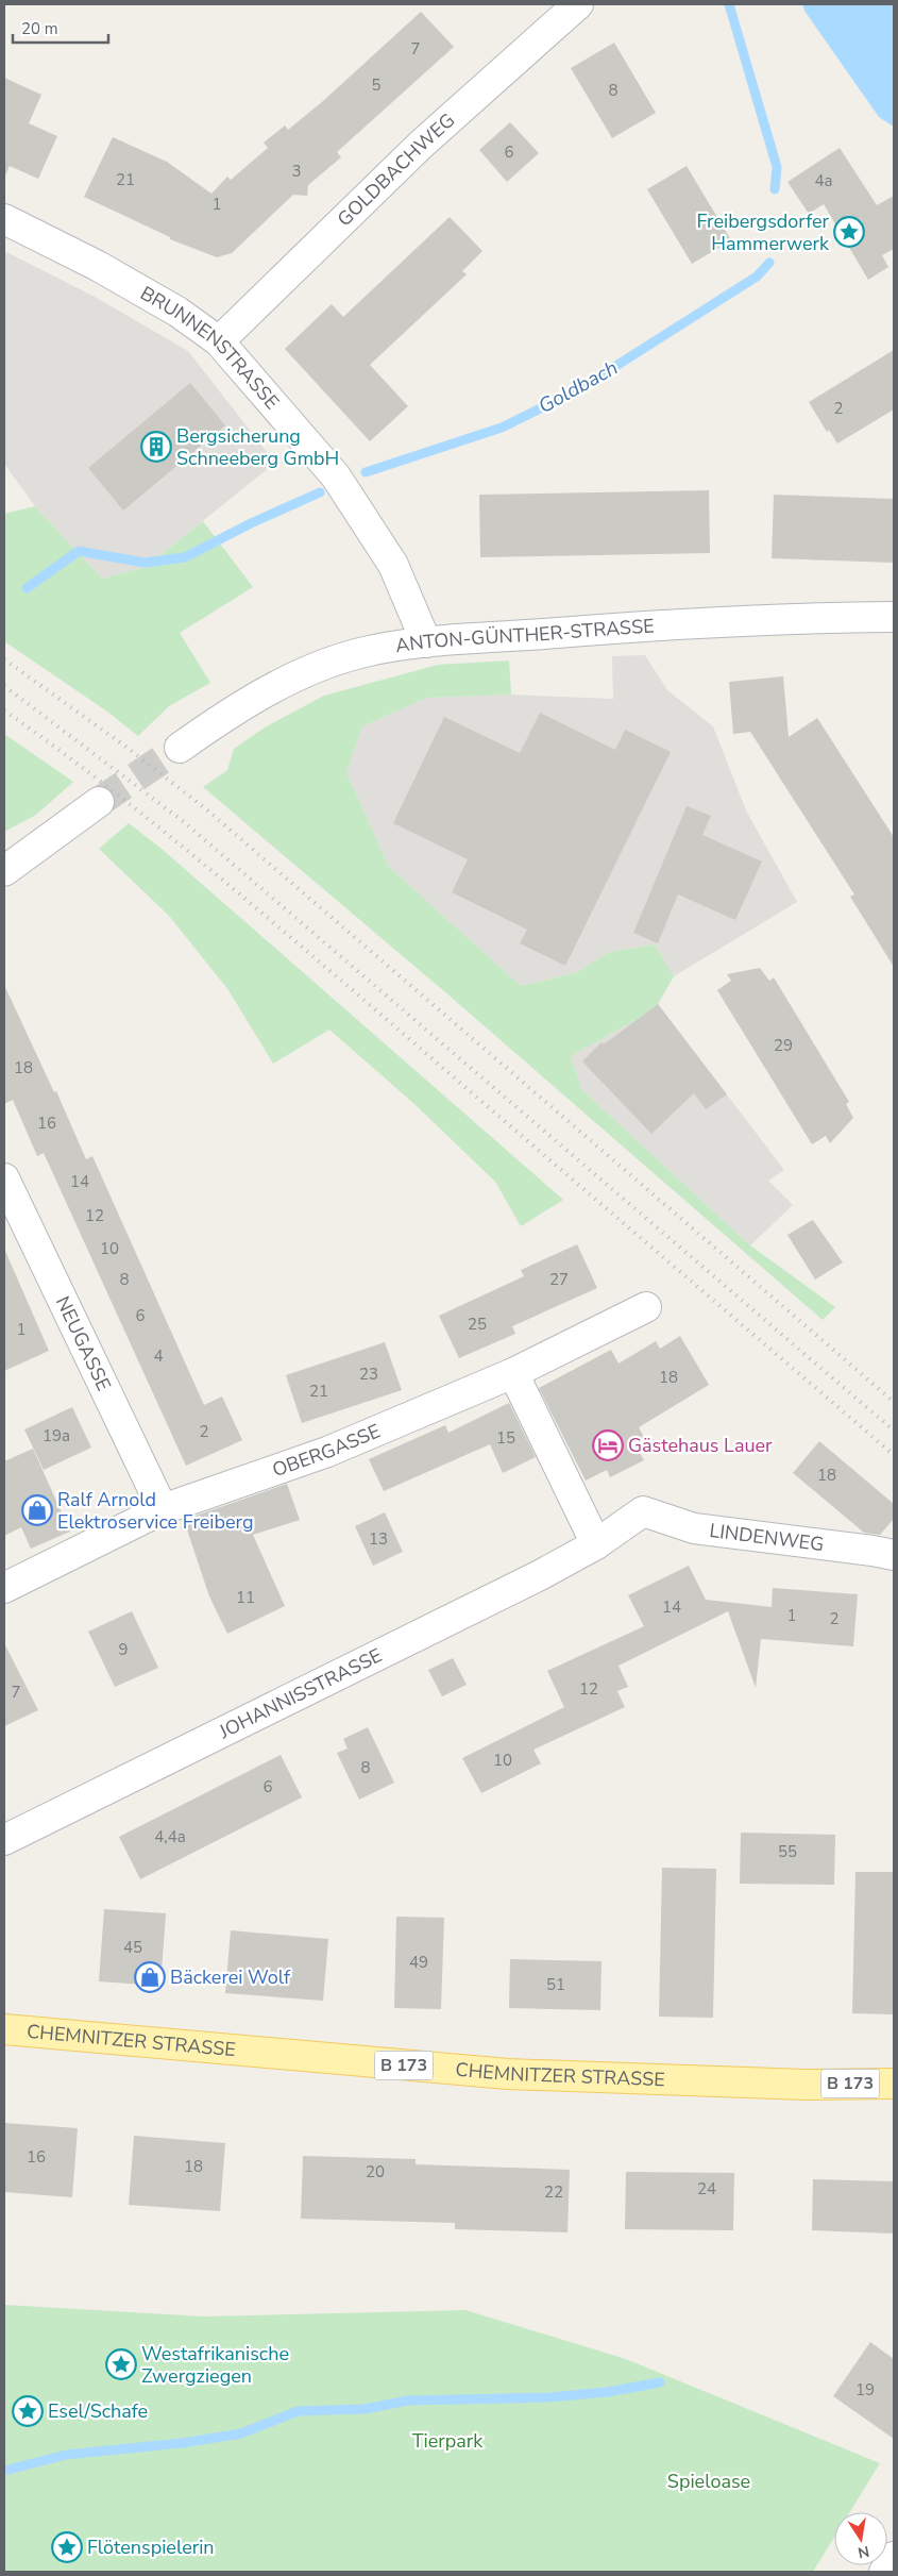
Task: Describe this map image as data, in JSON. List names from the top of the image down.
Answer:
{
  "streets": {
    "main road": ["CHEMNITZER STRASSE", "B 173"],
    "street": [
      "GOLDBACHWEG",
      "BRUNNENSTRASSE",
      "ANTON-GÜNTHER-STRASSE",
      "NEUGASSE",
      "OBERGASSE",
      "LINDENWEG",
      "JOHANNISSTRASSE"
    ]
  },
  "crossings": [
    ["GOLDBACHWEG", "BRUNNENSTRASSE"],
    ["BRUNNENSTRASSE", "ANTON-GÜNTHER-STRASSE"],
    ["NEUGASSE", "OBERGASSE"],
    ["LINDENWEG", "JOHANNISSTRASSE"]
  ],
  "water": ["Goldbach"],
  "parks": ["Tierpark", "Spieloase"],
  "places": {
    "place": [
      "Freibergsdorfer Hammerwerk",
      "Westafrikanische Zwergziegen",
      "Esel/Schafe",
      "Flötenspielerin"
    ],
    "building": ["Bergsicherung Schneeberg GmbH"],
    "hotel": ["Gästehaus Lauer"],
    "shop": ["Ralf Arnold Elektroservice Freiberg", "Bäckerei Wolf"]
  },
  "house_numbers": [
    "7",
    "5",
    "8",
    "6",
    "3",
    "21",
    "4a",
    "1",
    "2",
    "29",
    "18",
    "16",
    "14",
    "12",
    "10",
    "8",
    "27",
    "6",
    "25",
    "1",
    "4",
    "23",
    "18",
    "21",
    "2",
    "19a",
    "15",
    "18",
    "13",
    "11",
    "14",
    "1",
    "2",
    "9",
    "12",
    "7",
    "10",
    "8",
    "6",
    "4,4a",
    "55",
    "45",
    "49",
    "51",
    "16",
    "18",
    "20",
    "24",
    "22",
    "19"
  ],
  "scale_bar": "20 m",
  "north": "bottom"
}
